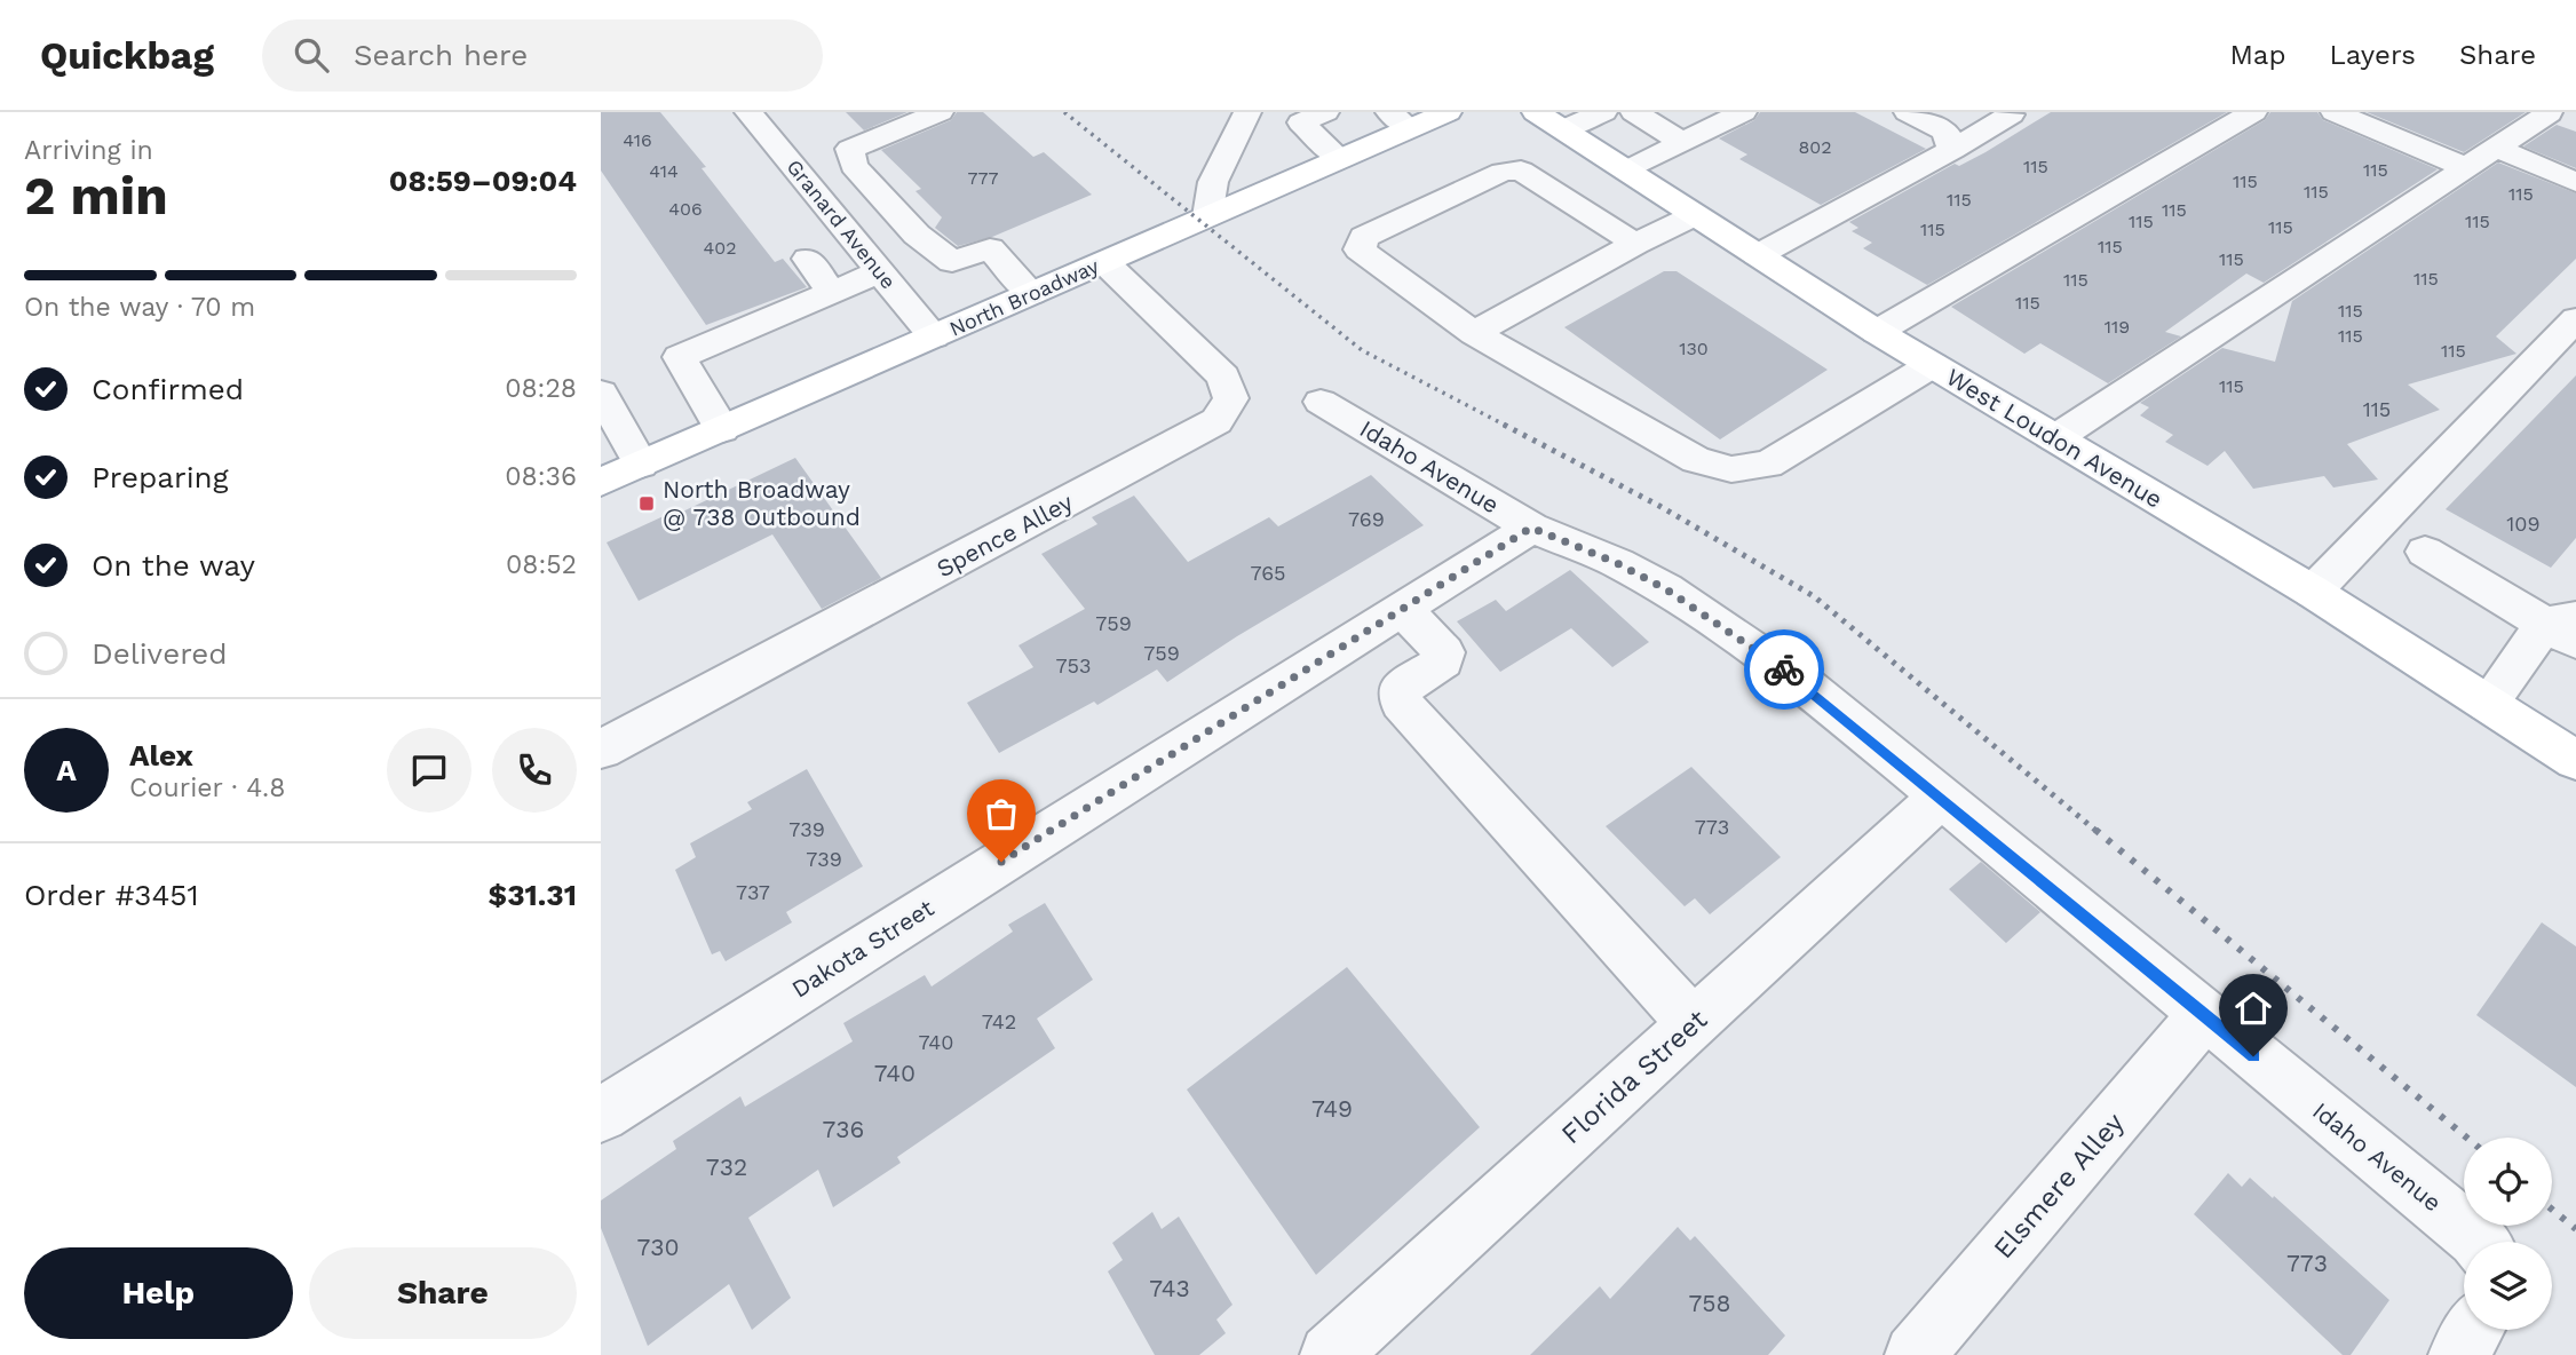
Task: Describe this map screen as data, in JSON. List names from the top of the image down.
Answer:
{
  "streets": {
    "main road": ["North Broadway", "West Loudon Avenue"],
    "street": [
      "Granard Avenue",
      "Idaho Avenue",
      "Spence Alley",
      "Dakota Street",
      "Florida Street",
      "Elsmere Alley"
    ]
  },
  "crossings": [
    ["Granard Avenue", "North Broadway"],
    ["North Broadway", "Spence Alley"],
    ["Idaho Avenue", "Dakota Street"],
    ["Idaho Avenue", "Florida Street"],
    ["Idaho Avenue", "Elsmere Alley"]
  ],
  "places": {
    "transit": ["North Broadway @ 738 Outbound"]
  },
  "house_numbers": [
    "416",
    "802",
    "115",
    "115",
    "414",
    "777",
    "115",
    "115",
    "115",
    "115",
    "406",
    "115",
    "115",
    "115",
    "115",
    "115",
    "115",
    "402",
    "115",
    "115",
    "115",
    "115",
    "115",
    "119",
    "115",
    "130",
    "115",
    "115",
    "115",
    "769",
    "109",
    "765",
    "759",
    "759",
    "753",
    "773",
    "739",
    "739",
    "737",
    "742",
    "740",
    "740",
    "749",
    "736",
    "732",
    "730",
    "773",
    "743",
    "758"
  ],
  "page": {
    "header": "Quickbag",
    "search": "Search here",
    "nav": ["Map", "Layers", "Share"],
    "heading": ["2 min", "Arriving in", "08:59–09:04"],
    "panel": [
      "Alex",
      "Courier · 4.8",
      "Order #3451",
      "$31.31"
    ],
    "bar": "On the way · 70 m",
    "list": [
      ["Confirmed", "08:28"],
      ["Preparing", "08:36"],
      ["On the way", "08:52"],
      "Delivered"
    ],
    "round": "A",
    "buttons": ["Help", "Share"]
  }
}
